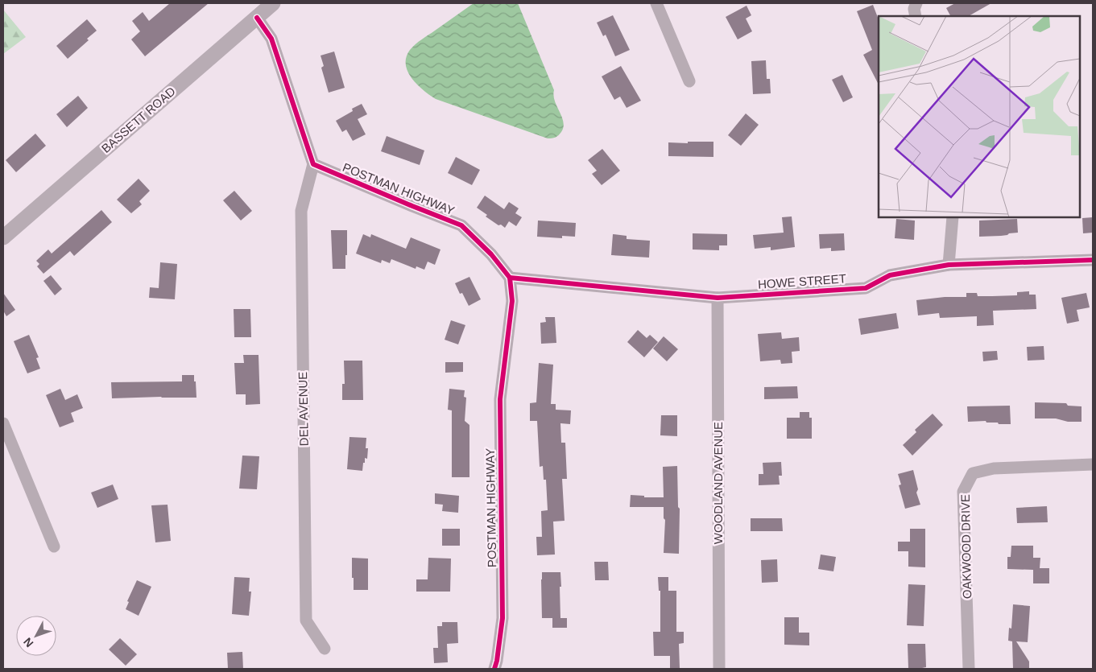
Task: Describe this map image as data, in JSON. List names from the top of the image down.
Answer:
{
  "streets": {
    "street": [
      "BASSETT ROAD",
      "POSTMAN HIGHWAY",
      "HOWE STREET",
      "DEL AVENUE",
      "WOODLAND AVENUE",
      "OAKWOOD DRIVE"
    ]
  },
  "crossings": [
    ["POSTMAN HIGHWAY", "HOWE STREET"],
    ["POSTMAN HIGHWAY", "DEL AVENUE"],
    ["HOWE STREET", "WOODLAND AVENUE"]
  ],
  "north": "bottom left"
}
